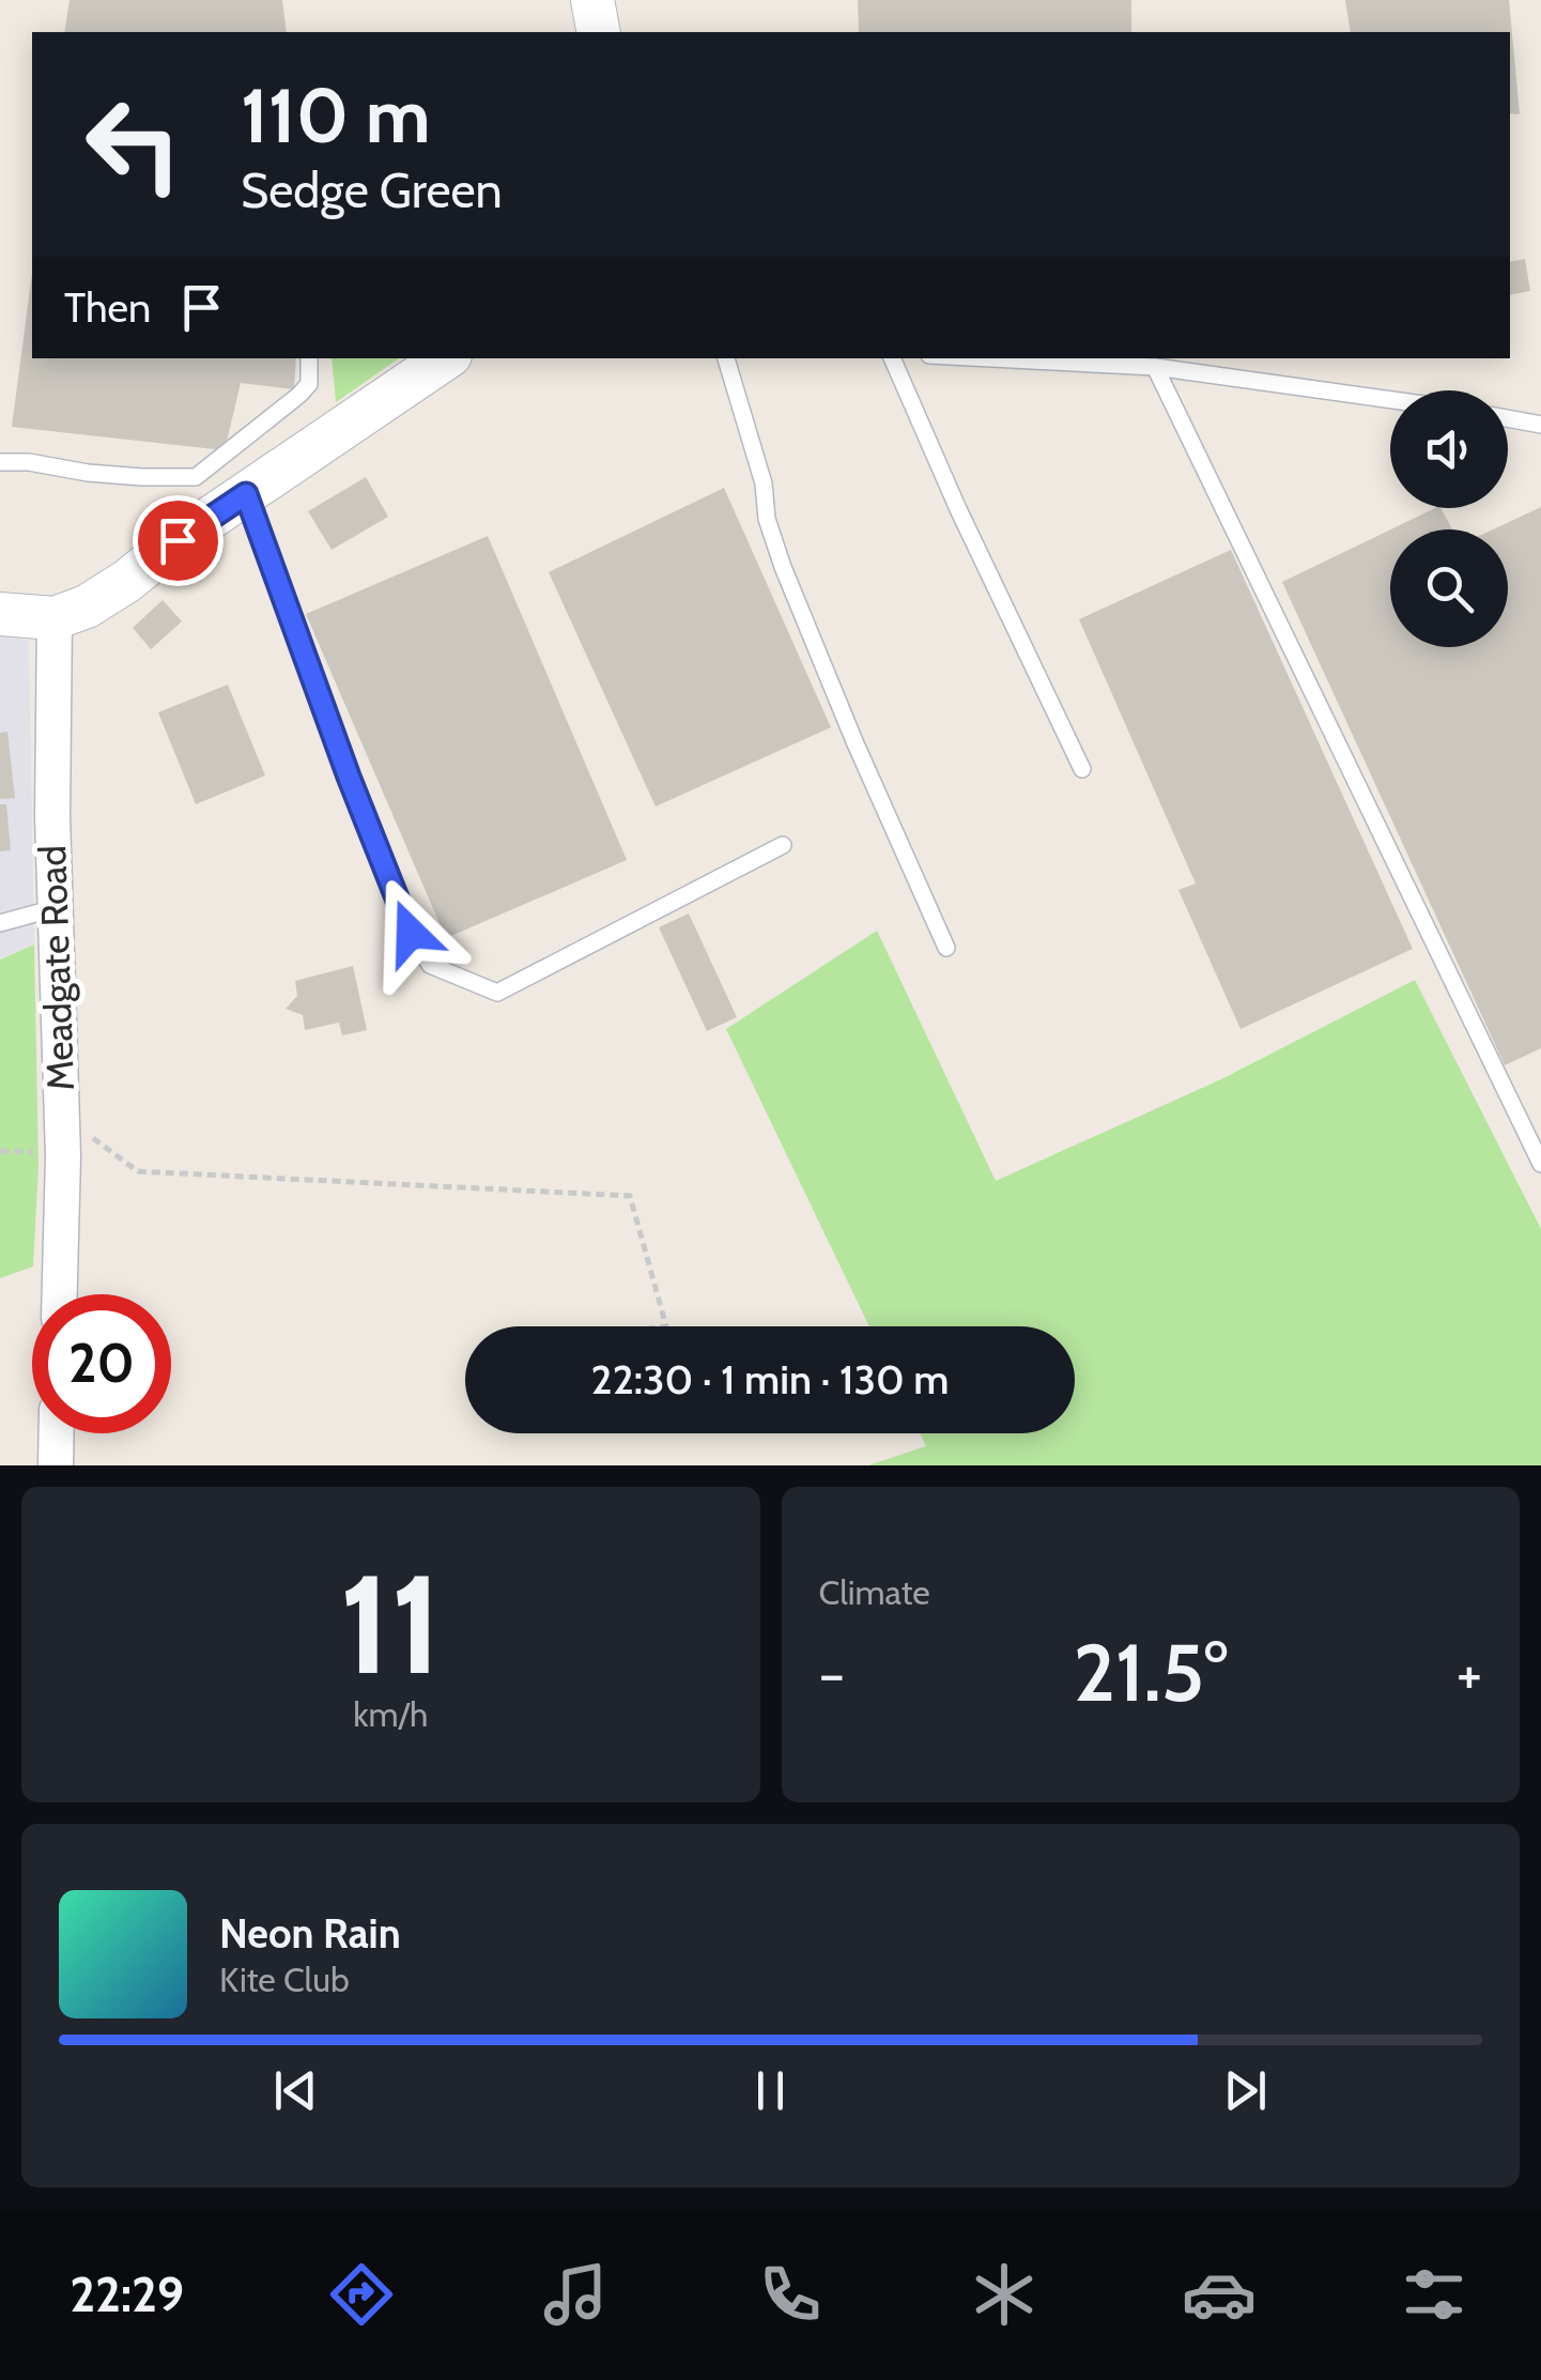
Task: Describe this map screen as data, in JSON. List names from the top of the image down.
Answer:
{
  "streets": {
    "street": ["Meadgate Road"]
  },
  "page": {
    "turn": ["110 m", "Sedge Green"],
    "then": "Then",
    "limit": "20",
    "trip": "22:30 · 1 min · 130 m",
    "tile": [
      ["11", "km/h"],
      "Climate"
    ],
    "heat": ["−", "21.5°", "+"],
    "song": ["Neon Rain", "Kite Club"],
    "tabs": "22:29"
  }
}
